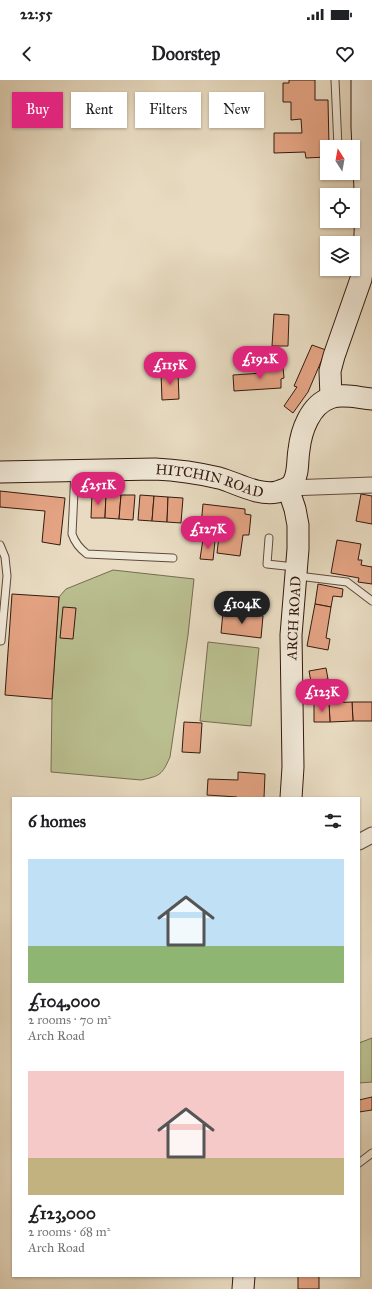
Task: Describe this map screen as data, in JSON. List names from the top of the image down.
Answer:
{
  "streets": {
    "street": ["HITCHIN ROAD", "ARCH ROAD"]
  },
  "crossings": [
    ["HITCHIN ROAD", "ARCH ROAD"]
  ],
  "north": "top",
  "page": {
    "status": "22:55",
    "header": "Doorstep",
    "chip": [
      "Buy",
      "Rent",
      "Filters",
      "New"
    ],
    "price": [
      "£192K",
      "£115K",
      "£251K",
      "£127K",
      "£104K",
      "£123K"
    ],
    "heading": "6 homes",
    "list": [
      {
        "name": "£104,000",
        "note": "2 rooms · 70 m² · Arch Road"
      },
      {
        "name": "£123,000",
        "note": "2 rooms · 68 m² · Arch Road"
      }
    ]
  }
}
